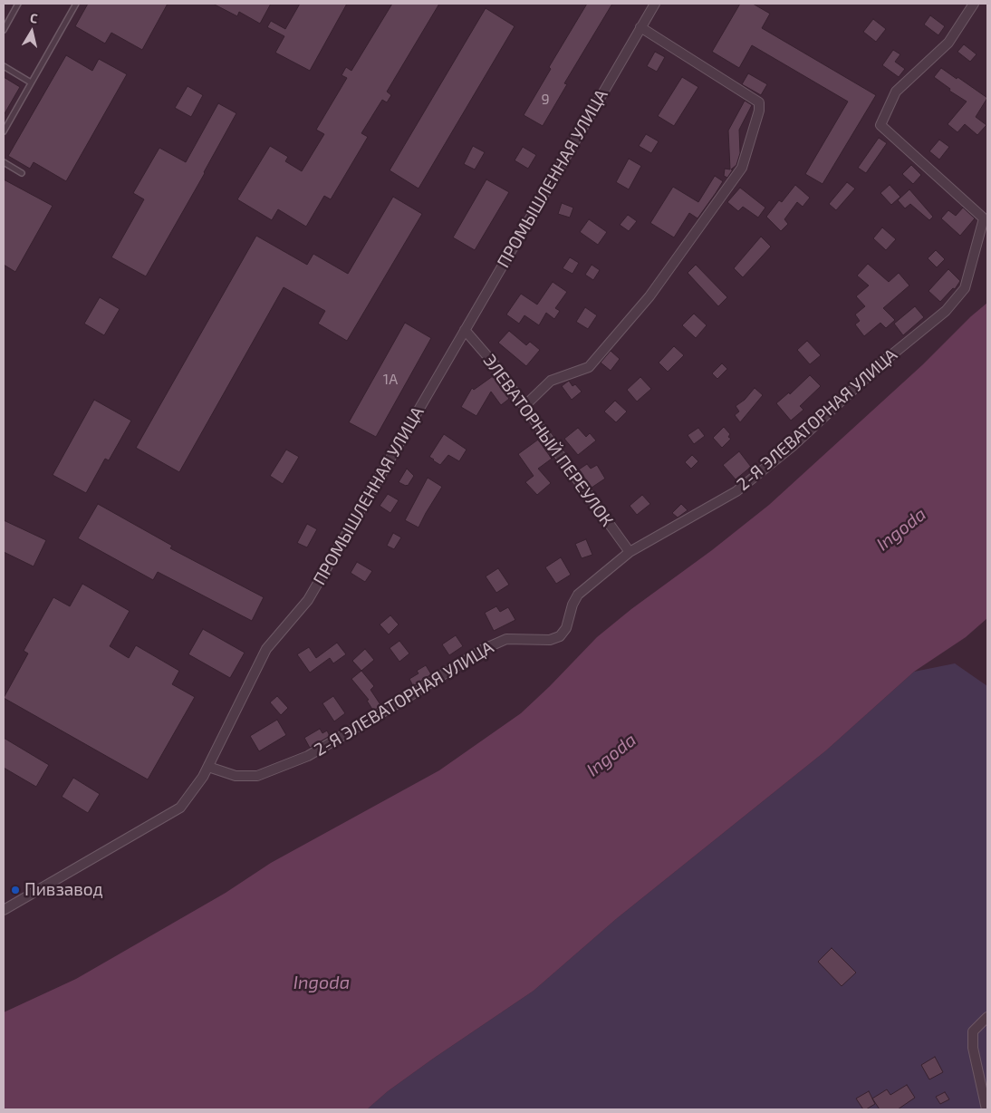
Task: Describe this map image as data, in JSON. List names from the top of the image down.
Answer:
{
  "streets": {
    "street": ["ПРОМЫШЛЕННАЯ УЛИЦА", "2-Я ЭЛЕВАТОРНАЯ УЛИЦА", "ЭЛЕВАТОРНЫЙ ПЕРЕУЛОК"]
  },
  "crossings": [
    ["ПРОМЫШЛЕННАЯ УЛИЦА", "2-Я ЭЛЕВАТОРНАЯ УЛИЦА"],
    ["ПРОМЫШЛЕННАЯ УЛИЦА", "ЭЛЕВАТОРНЫЙ ПЕРЕУЛОК"],
    ["2-Я ЭЛЕВАТОРНАЯ УЛИЦА", "ЭЛЕВАТОРНЫЙ ПЕРЕУЛОК"]
  ],
  "water": ["Ingoda"],
  "places": ["Пивзавод"],
  "house_numbers": ["9", "1А"],
  "north": "top"
}
